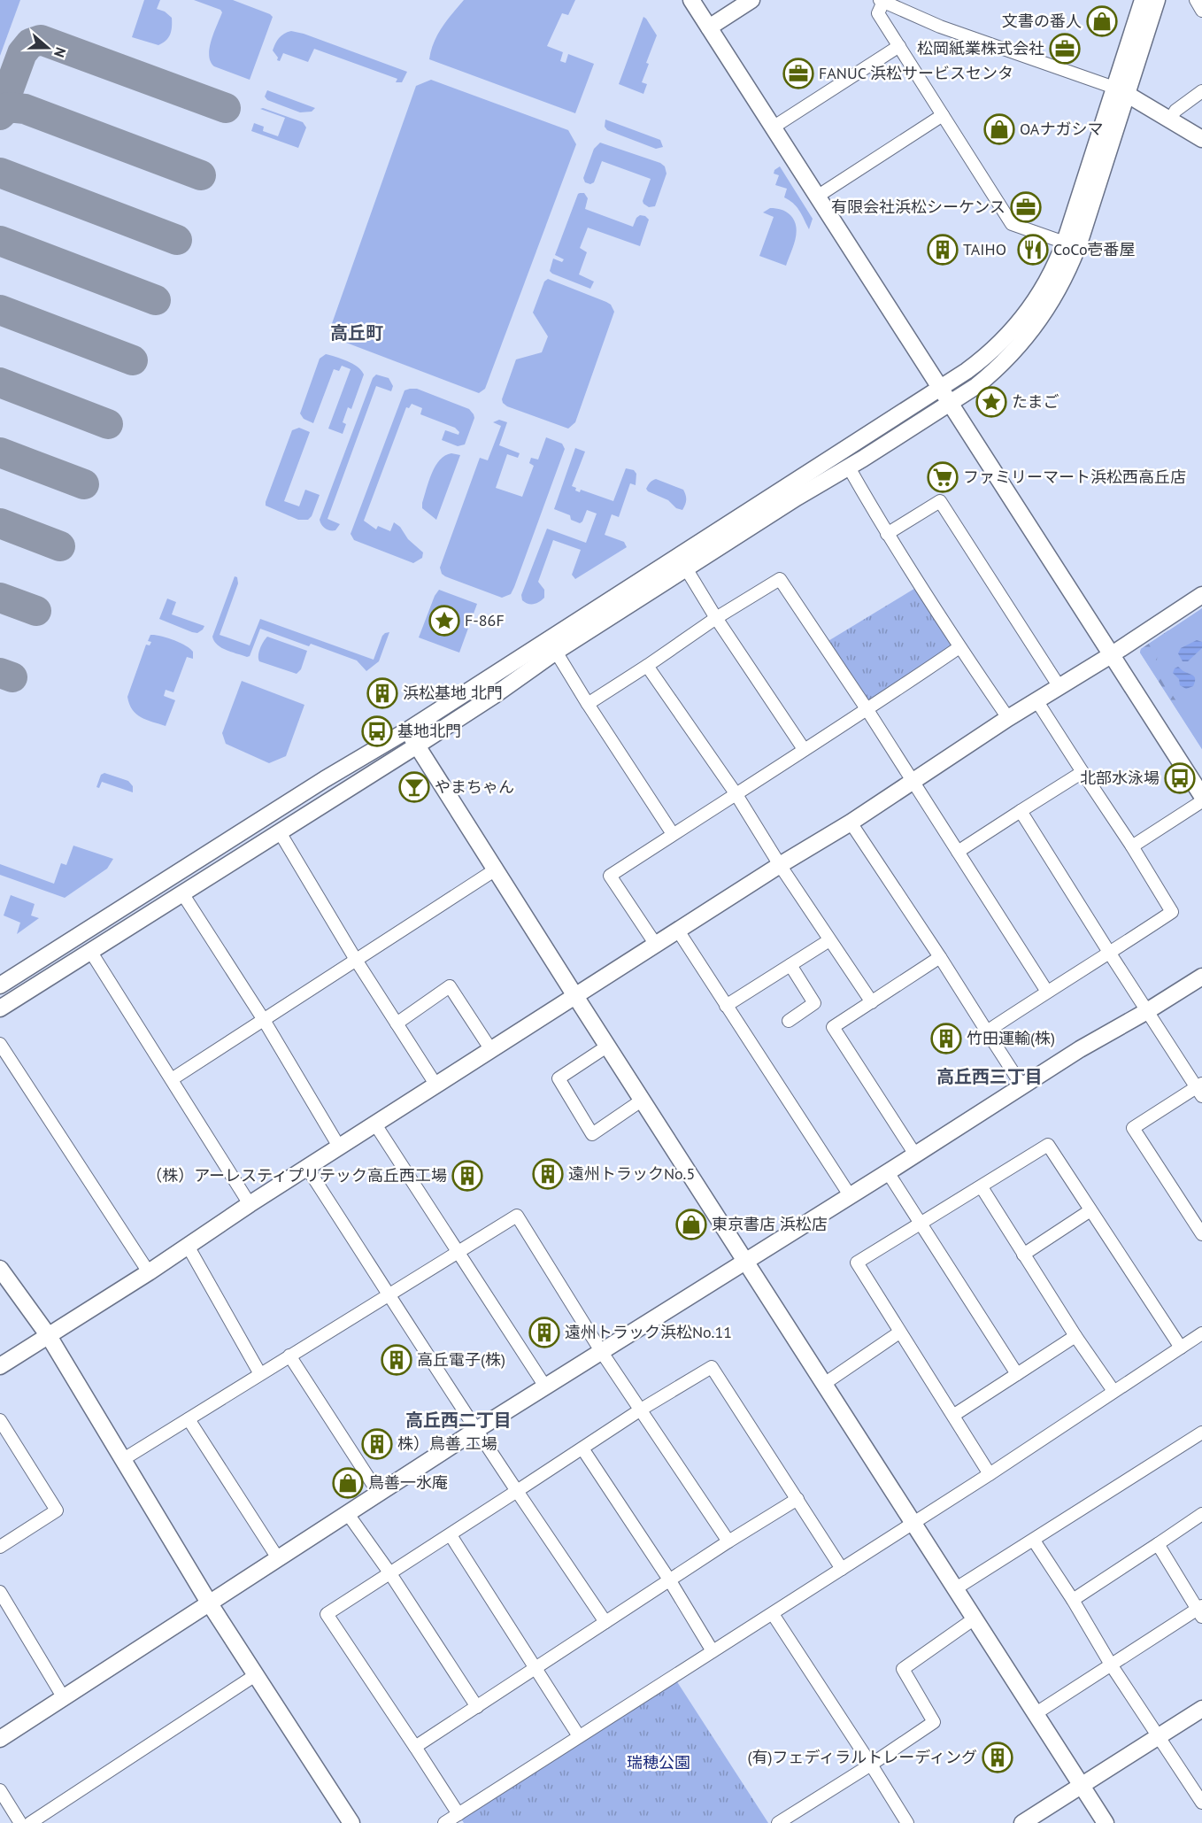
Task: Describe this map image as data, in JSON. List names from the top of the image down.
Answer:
{
  "districts": ["高丘町", "高丘西三丁目", "高丘西二丁目"],
  "parks": ["瑞穂公園"],
  "places": {
    "shop": [
      "文書の番人",
      "OAナガシマ",
      "東京書店 浜松店",
      "鳥善一水庵"
    ],
    "office": ["松岡紙業株式会社", "FANUC 浜松サービスセンタ", "有限会社浜松シーケンス"],
    "building": [
      "TAIHO",
      "浜松基地 北門",
      "竹田運輸(株)",
      "遠州トラックNo.5",
      "（株）アーレスティプリテック高丘西工場",
      "遠州トラック浜松No.11",
      "高丘電子(株)",
      "株）鳥善 工場",
      "(有)フェディラルトレーディング"
    ],
    "restaurant": ["CoCo壱番屋"],
    "place": ["たまご", "F-86F"],
    "supermarket": ["ファミリーマート浜松西高丘店"],
    "bus stop": ["基地北門", "北部水泳場"],
    "bar": ["やまちゃん"]
  },
  "north": "right"
}
